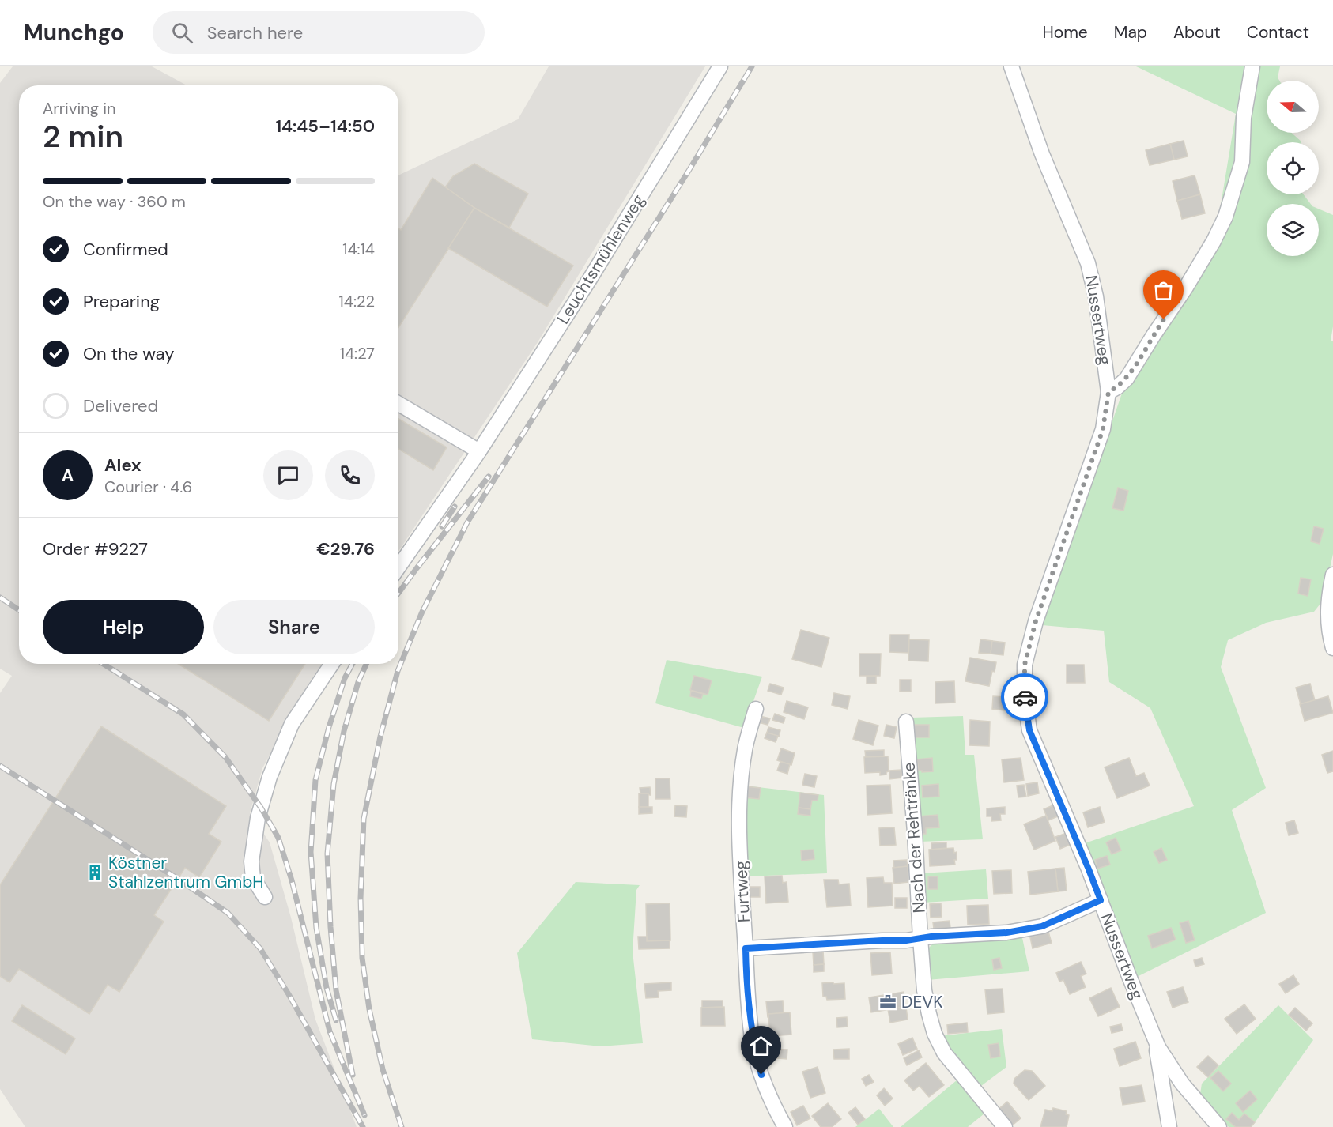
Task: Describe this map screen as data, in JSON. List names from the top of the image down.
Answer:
{
  "streets": {
    "street": [
      "Leuchtsmühlenweg",
      "Nussertweg",
      "Nach der Rehtränke",
      "Furtweg"
    ]
  },
  "places": {
    "building": ["Köstner Stahlzentrum GmbH"],
    "office": ["DEVK"]
  },
  "north": "left",
  "page": {
    "header": "Munchgo",
    "search": "Search here",
    "nav": [
      "Home",
      "Map",
      "About",
      "Contact"
    ],
    "heading": ["2 min", "Arriving in", "14:45–14:50"],
    "panel": [
      "Alex",
      "Courier · 4.6",
      "Order #9227",
      "€29.76"
    ],
    "bar": "On the way · 360 m",
    "list": [
      ["Confirmed", "14:14"],
      ["Preparing", "14:22"],
      ["On the way", "14:27"],
      "Delivered"
    ],
    "round": "A",
    "buttons": ["Help", "Share"]
  }
}
